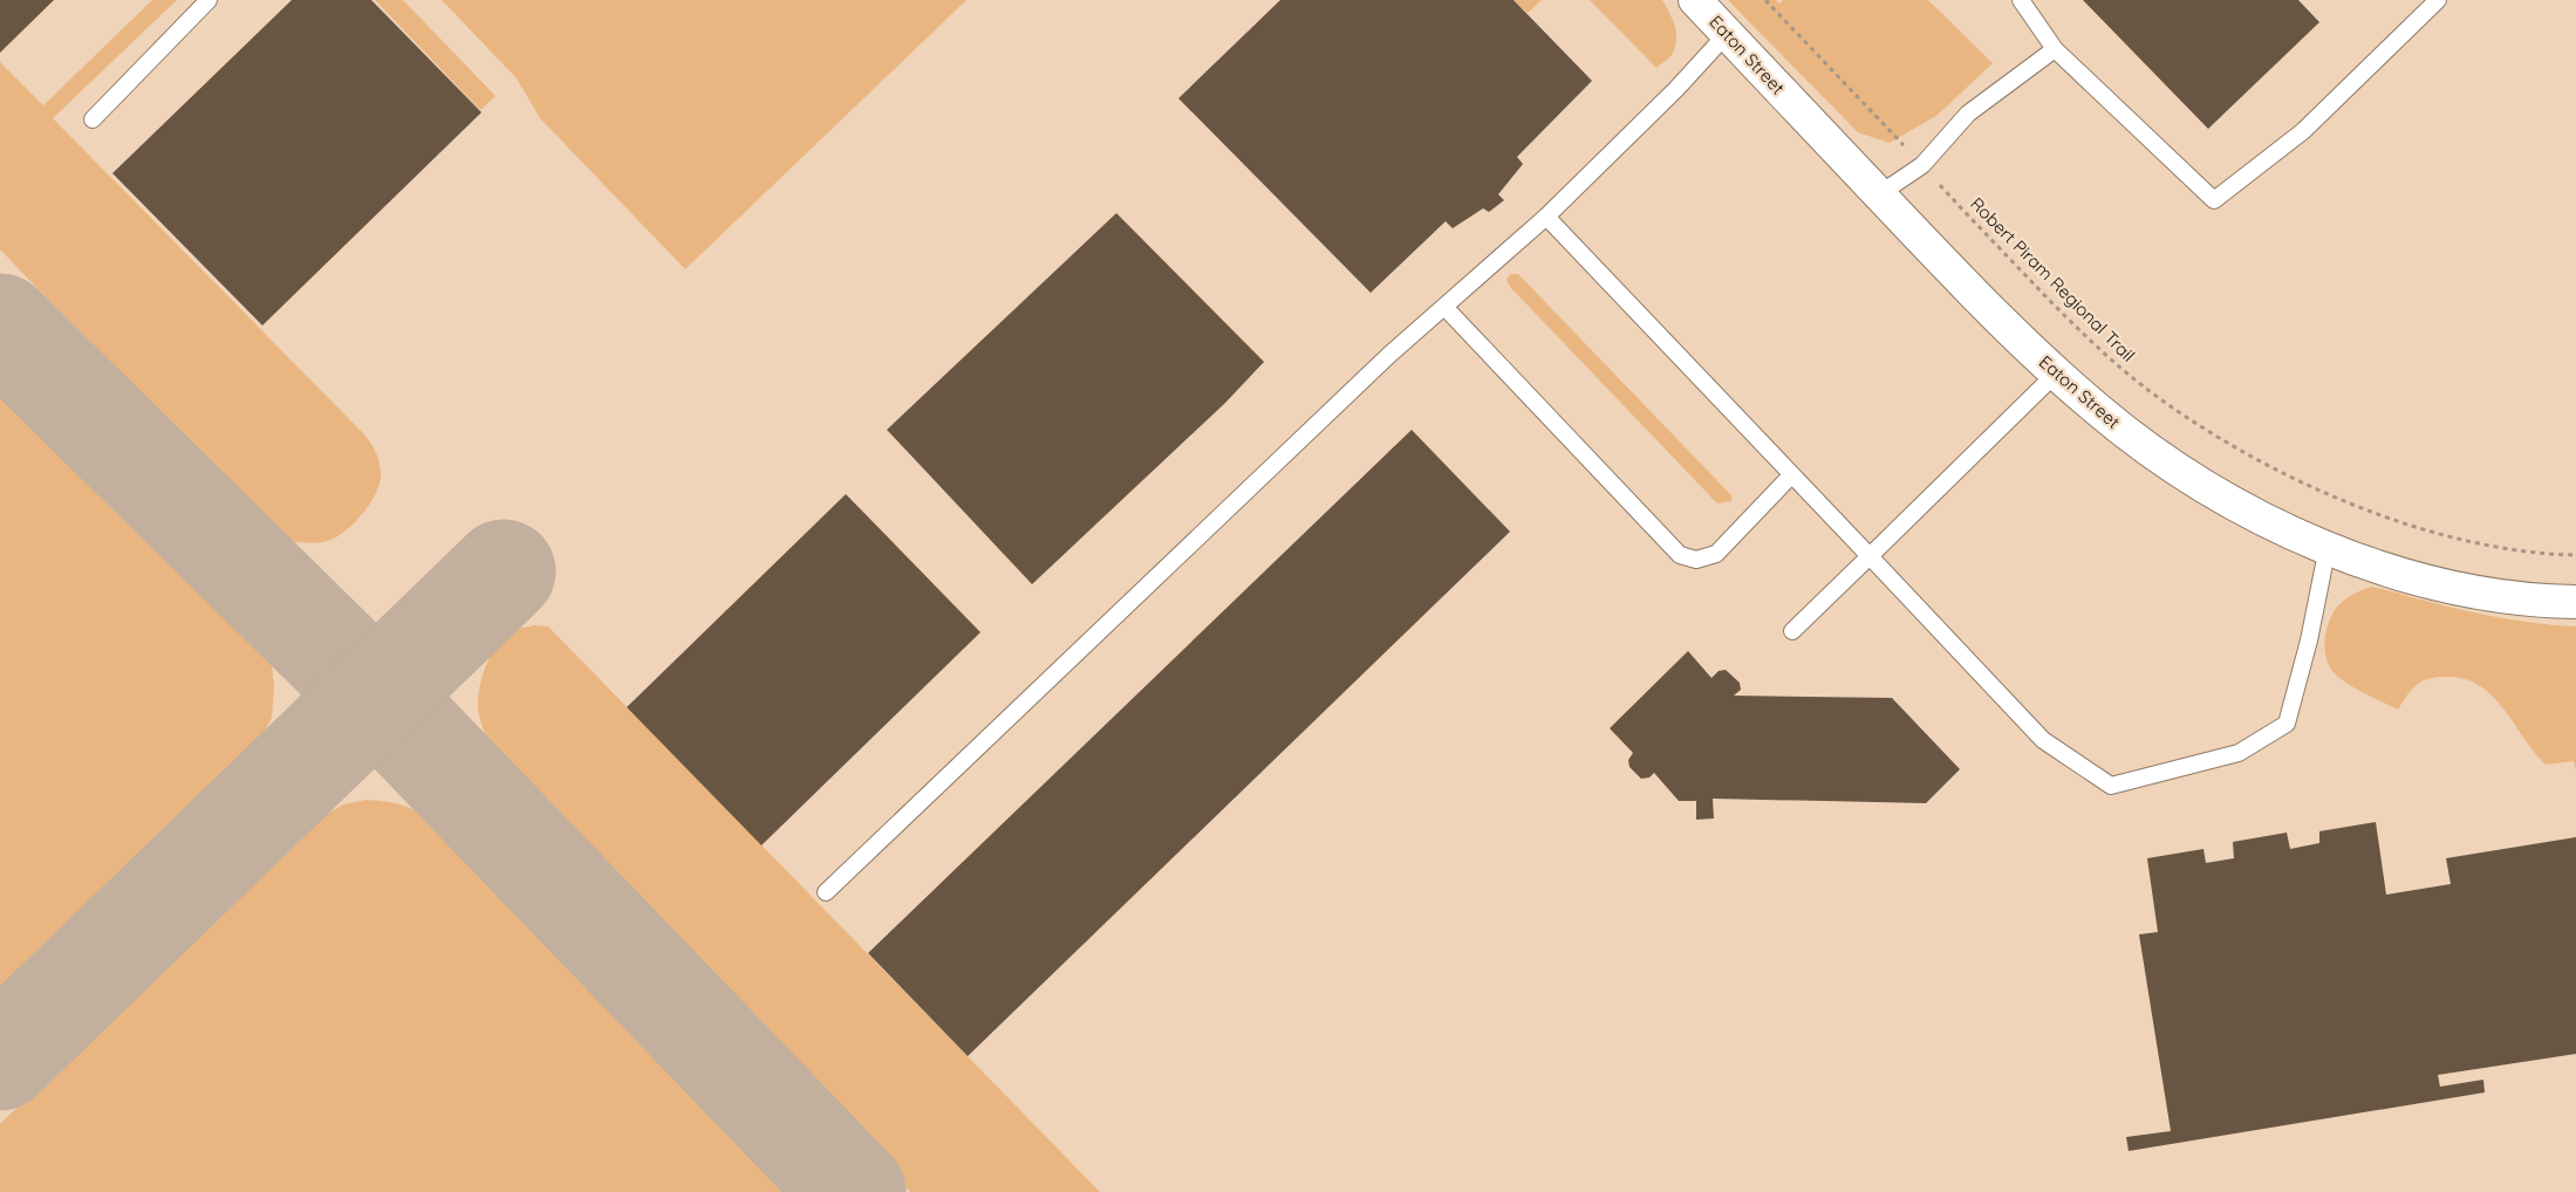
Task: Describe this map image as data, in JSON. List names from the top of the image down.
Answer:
{
  "streets": {
    "street": ["Eaton Street"],
    "path": ["Robert Piram Regional Trail"]
  }
}
